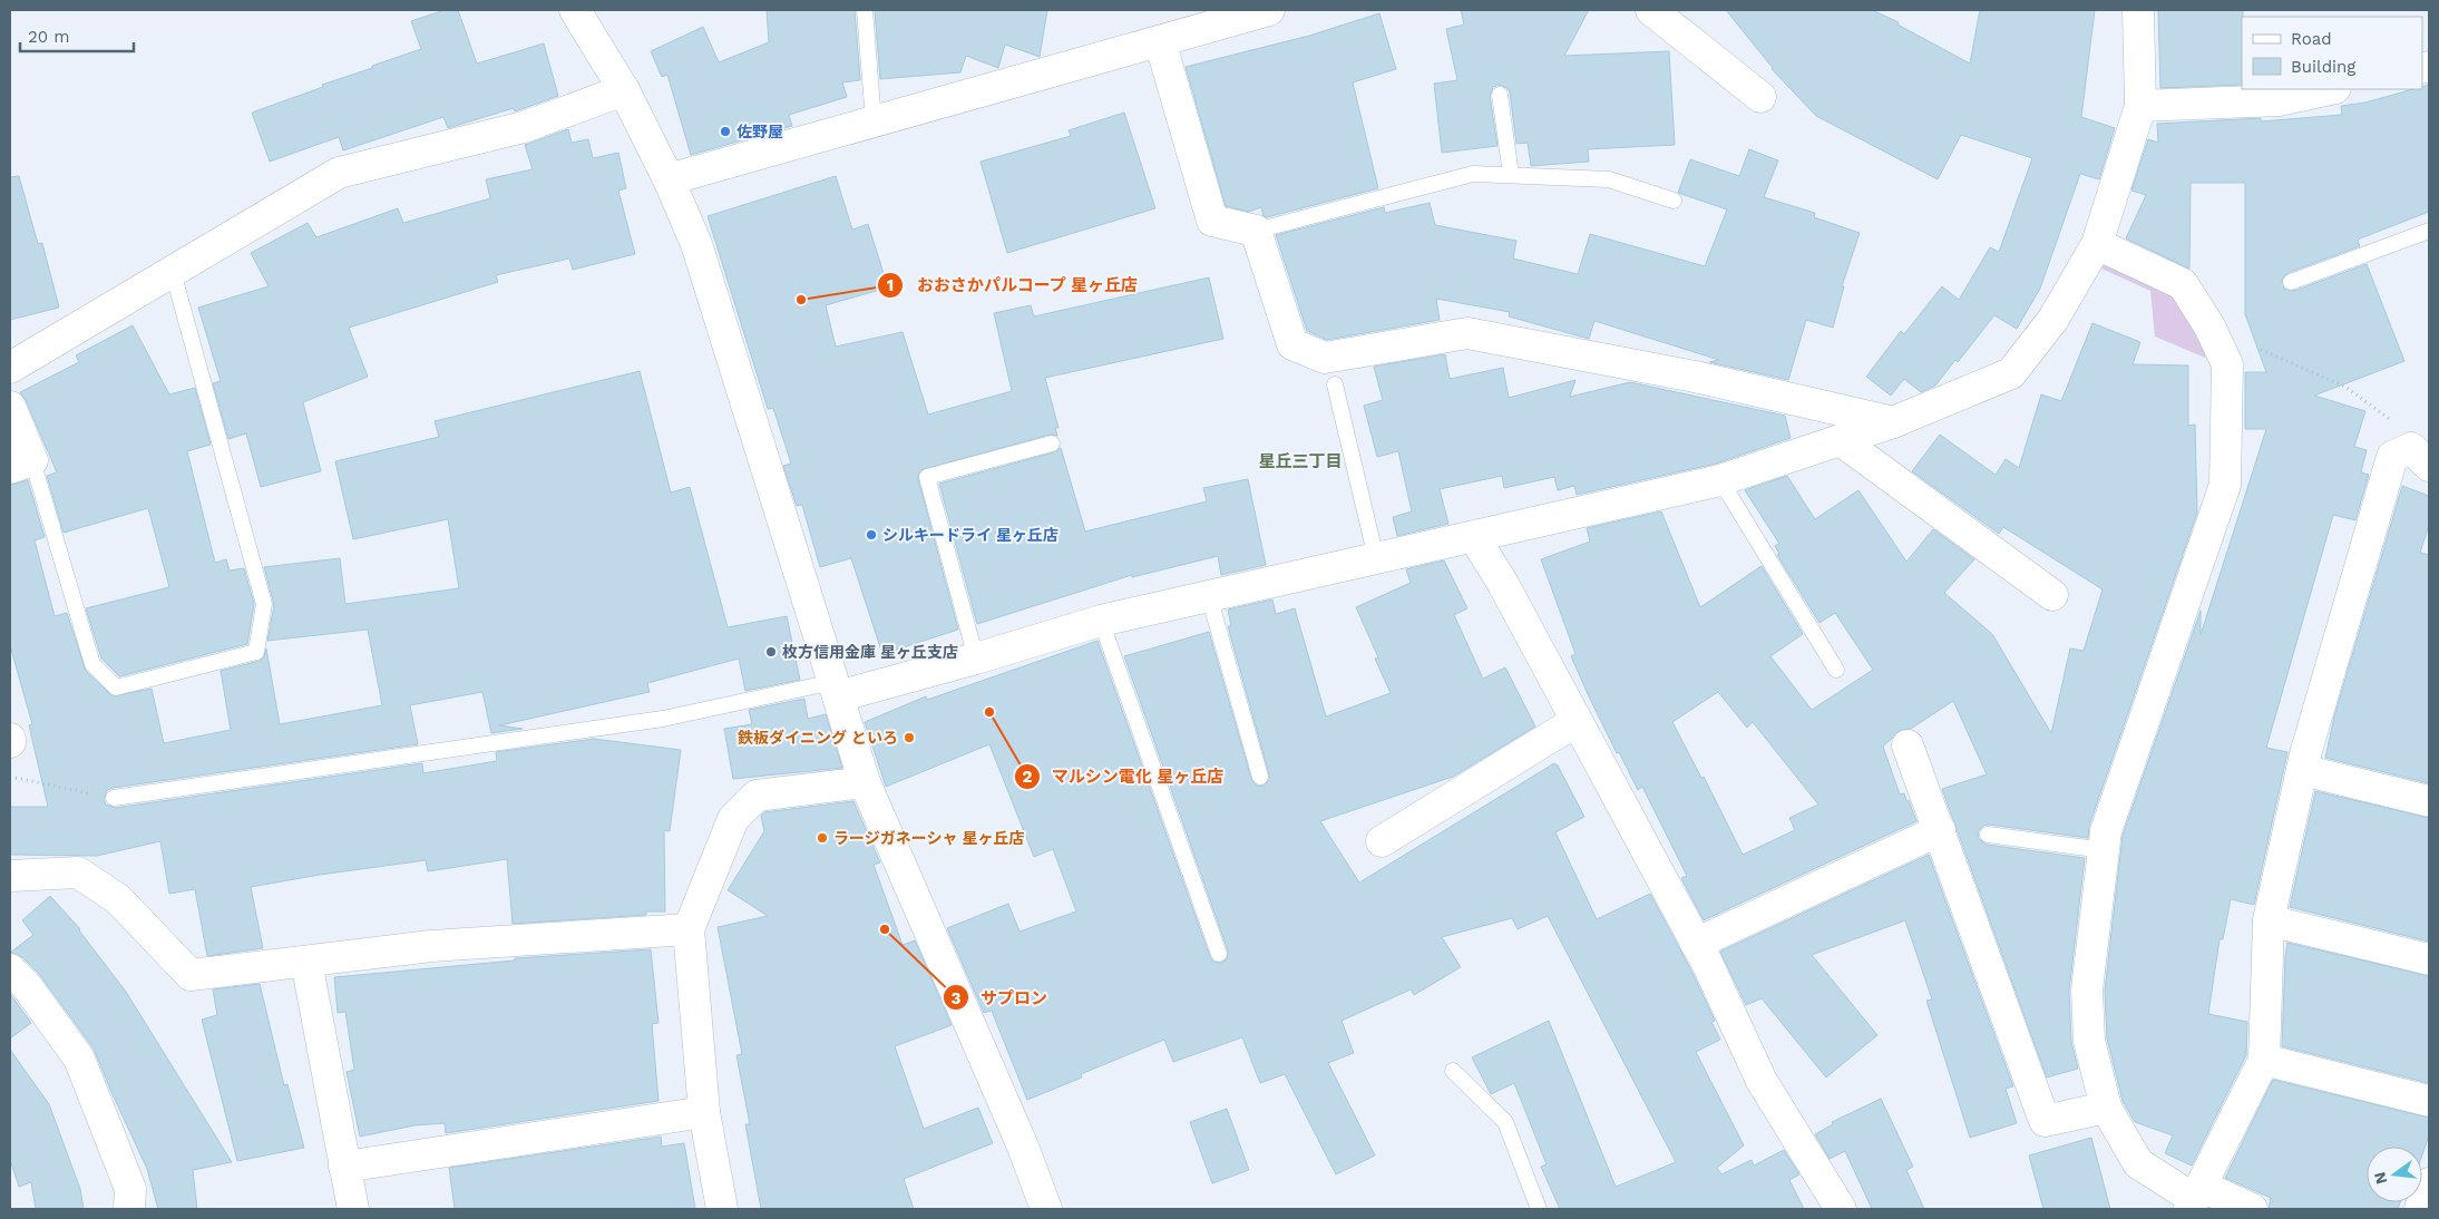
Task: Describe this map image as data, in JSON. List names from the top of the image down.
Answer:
{
  "districts": ["星丘三丁目"],
  "places": [
    "佐野屋",
    "おおさかパルコープ 星ヶ丘店",
    "シルキードライ 星ヶ丘店",
    "枚方信用金庫 星ヶ丘支店",
    "マルシン電化 星ヶ丘店",
    "鉄板ダイニング といろ",
    "ラージガネーシャ 星ヶ丘店",
    "サプロン"
  ],
  "legend": ["Road", "Building"],
  "scale_bar": "20 m",
  "north": "left"
}
